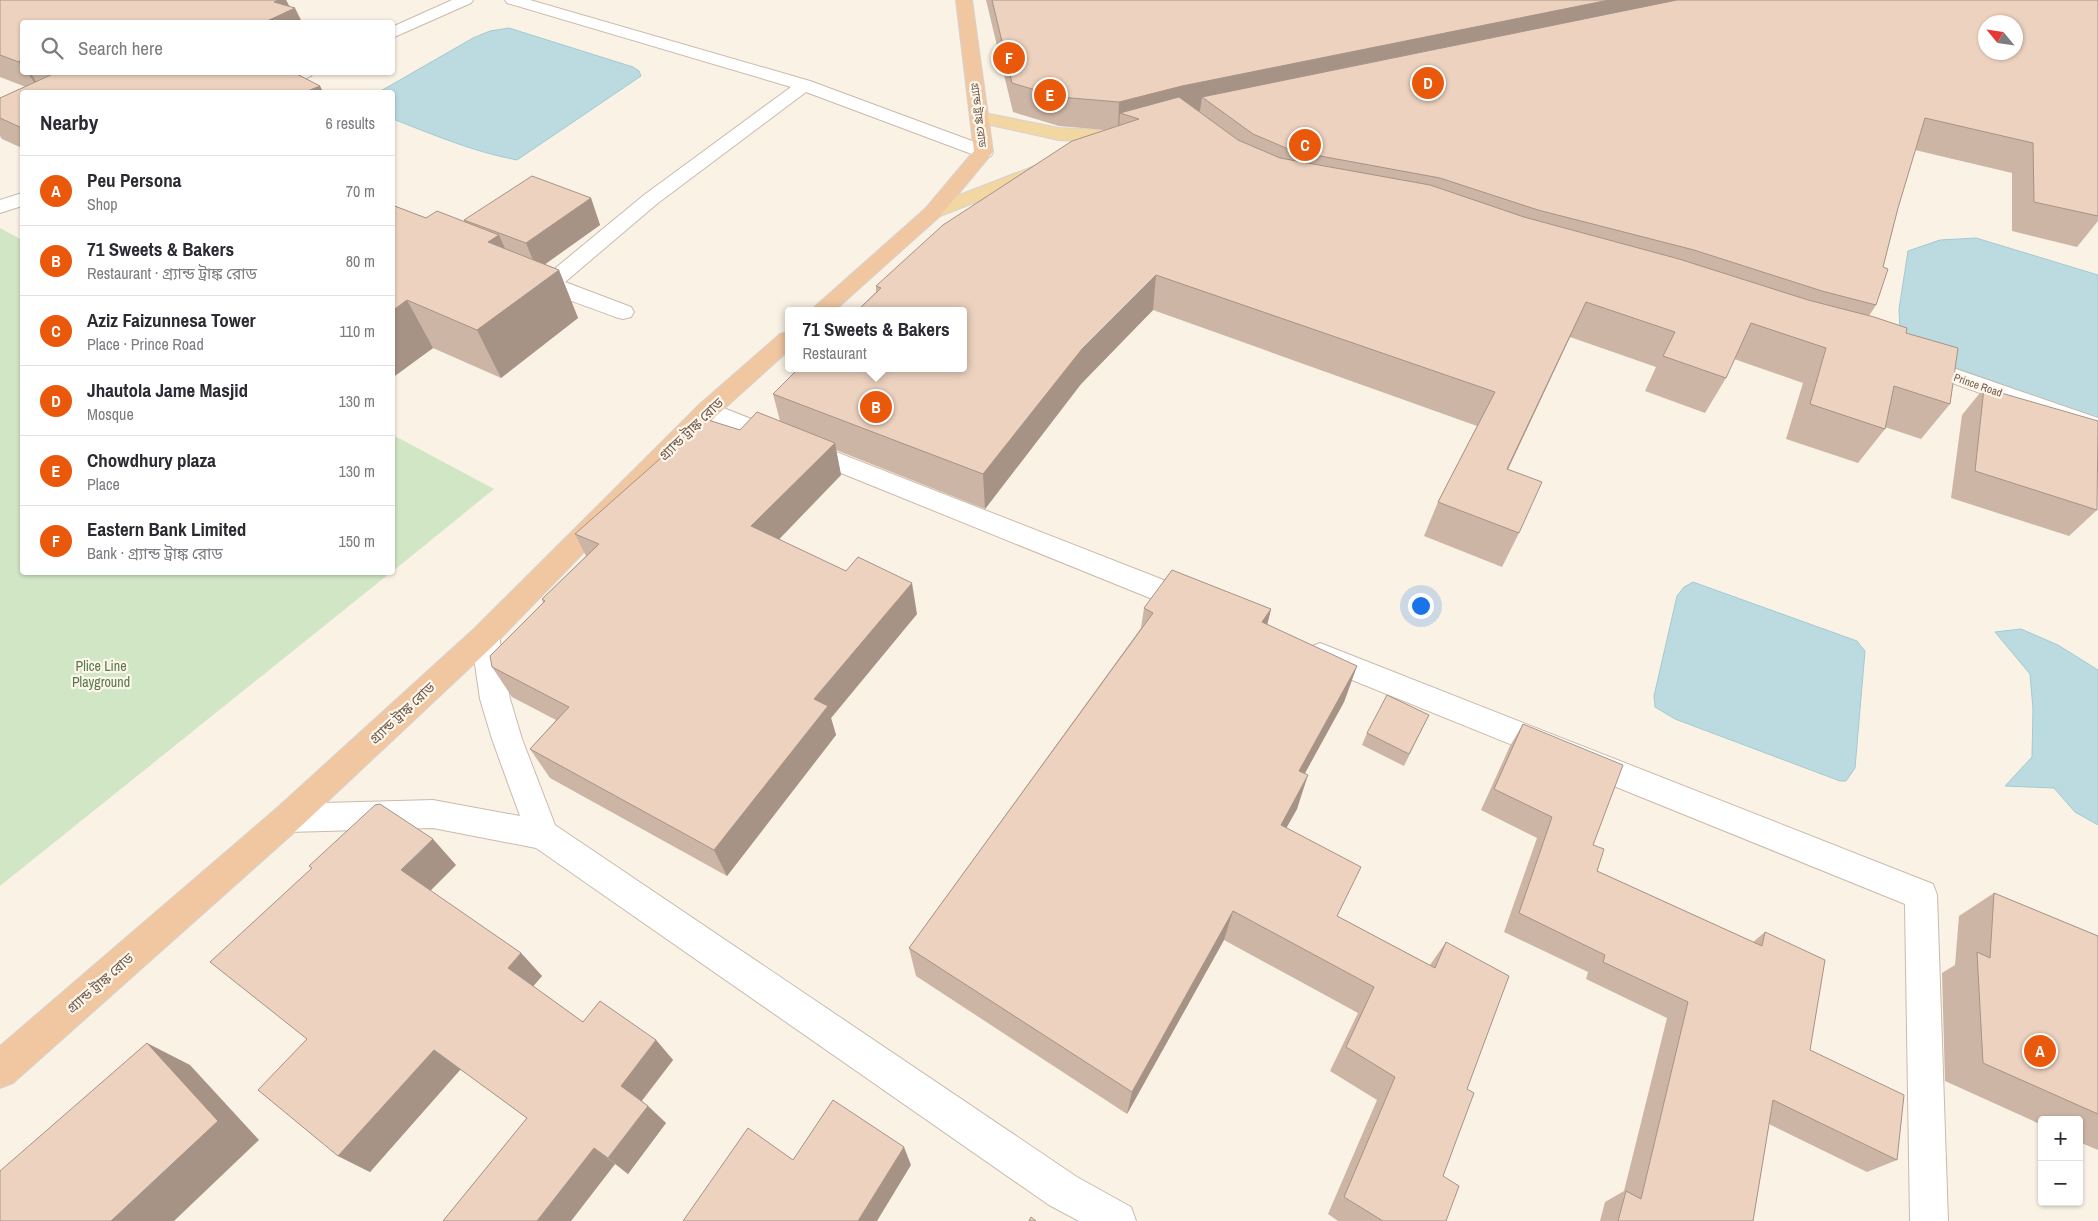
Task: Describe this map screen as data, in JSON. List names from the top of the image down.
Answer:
{
  "streets": {
    "highway": ["গ্র্যান্ড ট্রাঙ্ক রোড"],
    "street": ["Prince Road"]
  },
  "parks": ["Plice Line Playground"],
  "north": "top left",
  "page": {
    "search": "Search here",
    "pins": [
      "F",
      "D",
      "E",
      "C",
      "B",
      "A"
    ],
    "heading": ["Nearby", "6 results"],
    "list": [
      {
        "mark": "A",
        "name": "Peu Persona",
        "note": "Shop",
        "value": "70 m"
      },
      {
        "mark": "B",
        "name": "71 Sweets & Bakers",
        "note": "Restaurant · গ্র্যান্ড ট্রাঙ্ক রোড",
        "value": "80 m"
      },
      {
        "mark": "C",
        "name": "Aziz Faizunnesa Tower",
        "note": "Place · Prince Road",
        "value": "110 m"
      },
      {
        "mark": "D",
        "name": "Jhautola Jame Masjid",
        "note": "Mosque",
        "value": "130 m"
      },
      {
        "mark": "E",
        "name": "Chowdhury plaza",
        "note": "Place",
        "value": "130 m"
      },
      {
        "mark": "F",
        "name": "Eastern Bank Limited",
        "note": "Bank · গ্র্যান্ড ট্রাঙ্ক রোড",
        "value": "150 m"
      }
    ],
    "popup": ["71 Sweets & Bakers", "Restaurant"],
    "map_buttons": ["+", "−"]
  }
}
